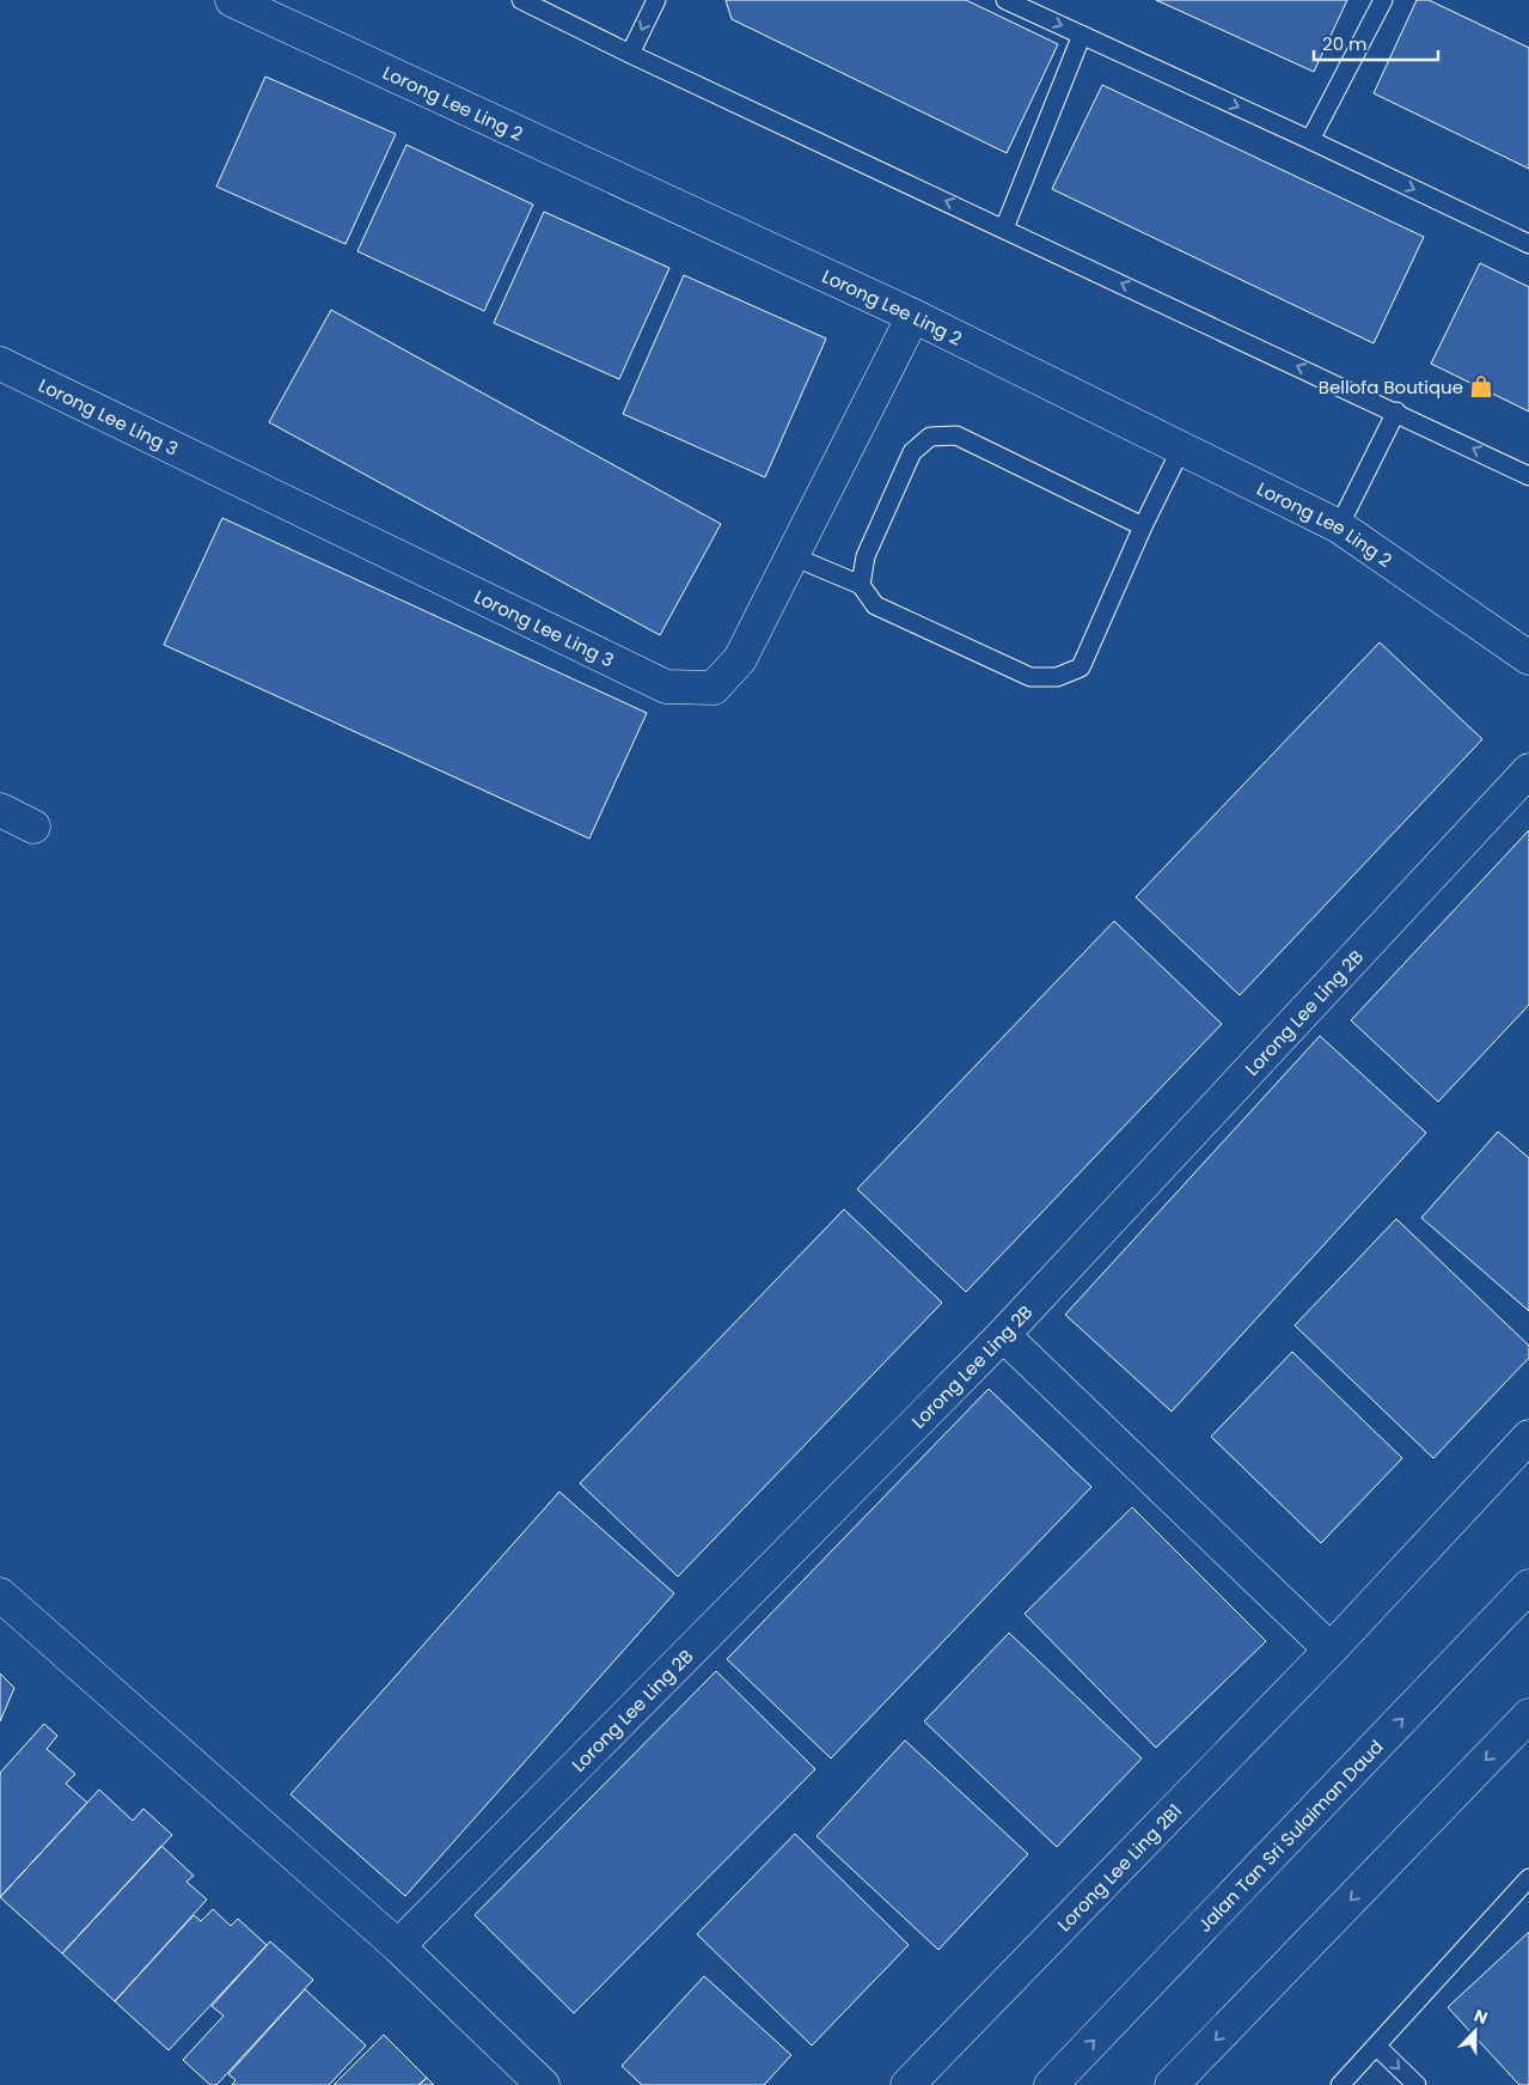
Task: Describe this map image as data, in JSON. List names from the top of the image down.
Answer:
{
  "streets": {
    "street": [
      "Lorong Lee Ling 2",
      "Lorong Lee Ling 3",
      "Lorong Lee Ling 2B",
      "Jalan Tan Sri Sulaiman Daud",
      "Lorong Lee Ling 2B1"
    ]
  },
  "crossings": [
    ["Lorong Lee Ling 2", "Lorong Lee Ling 3"]
  ],
  "places": {
    "shop": ["Bellofa Boutique"]
  },
  "scale_bar": "20 m",
  "north": "top"
}
